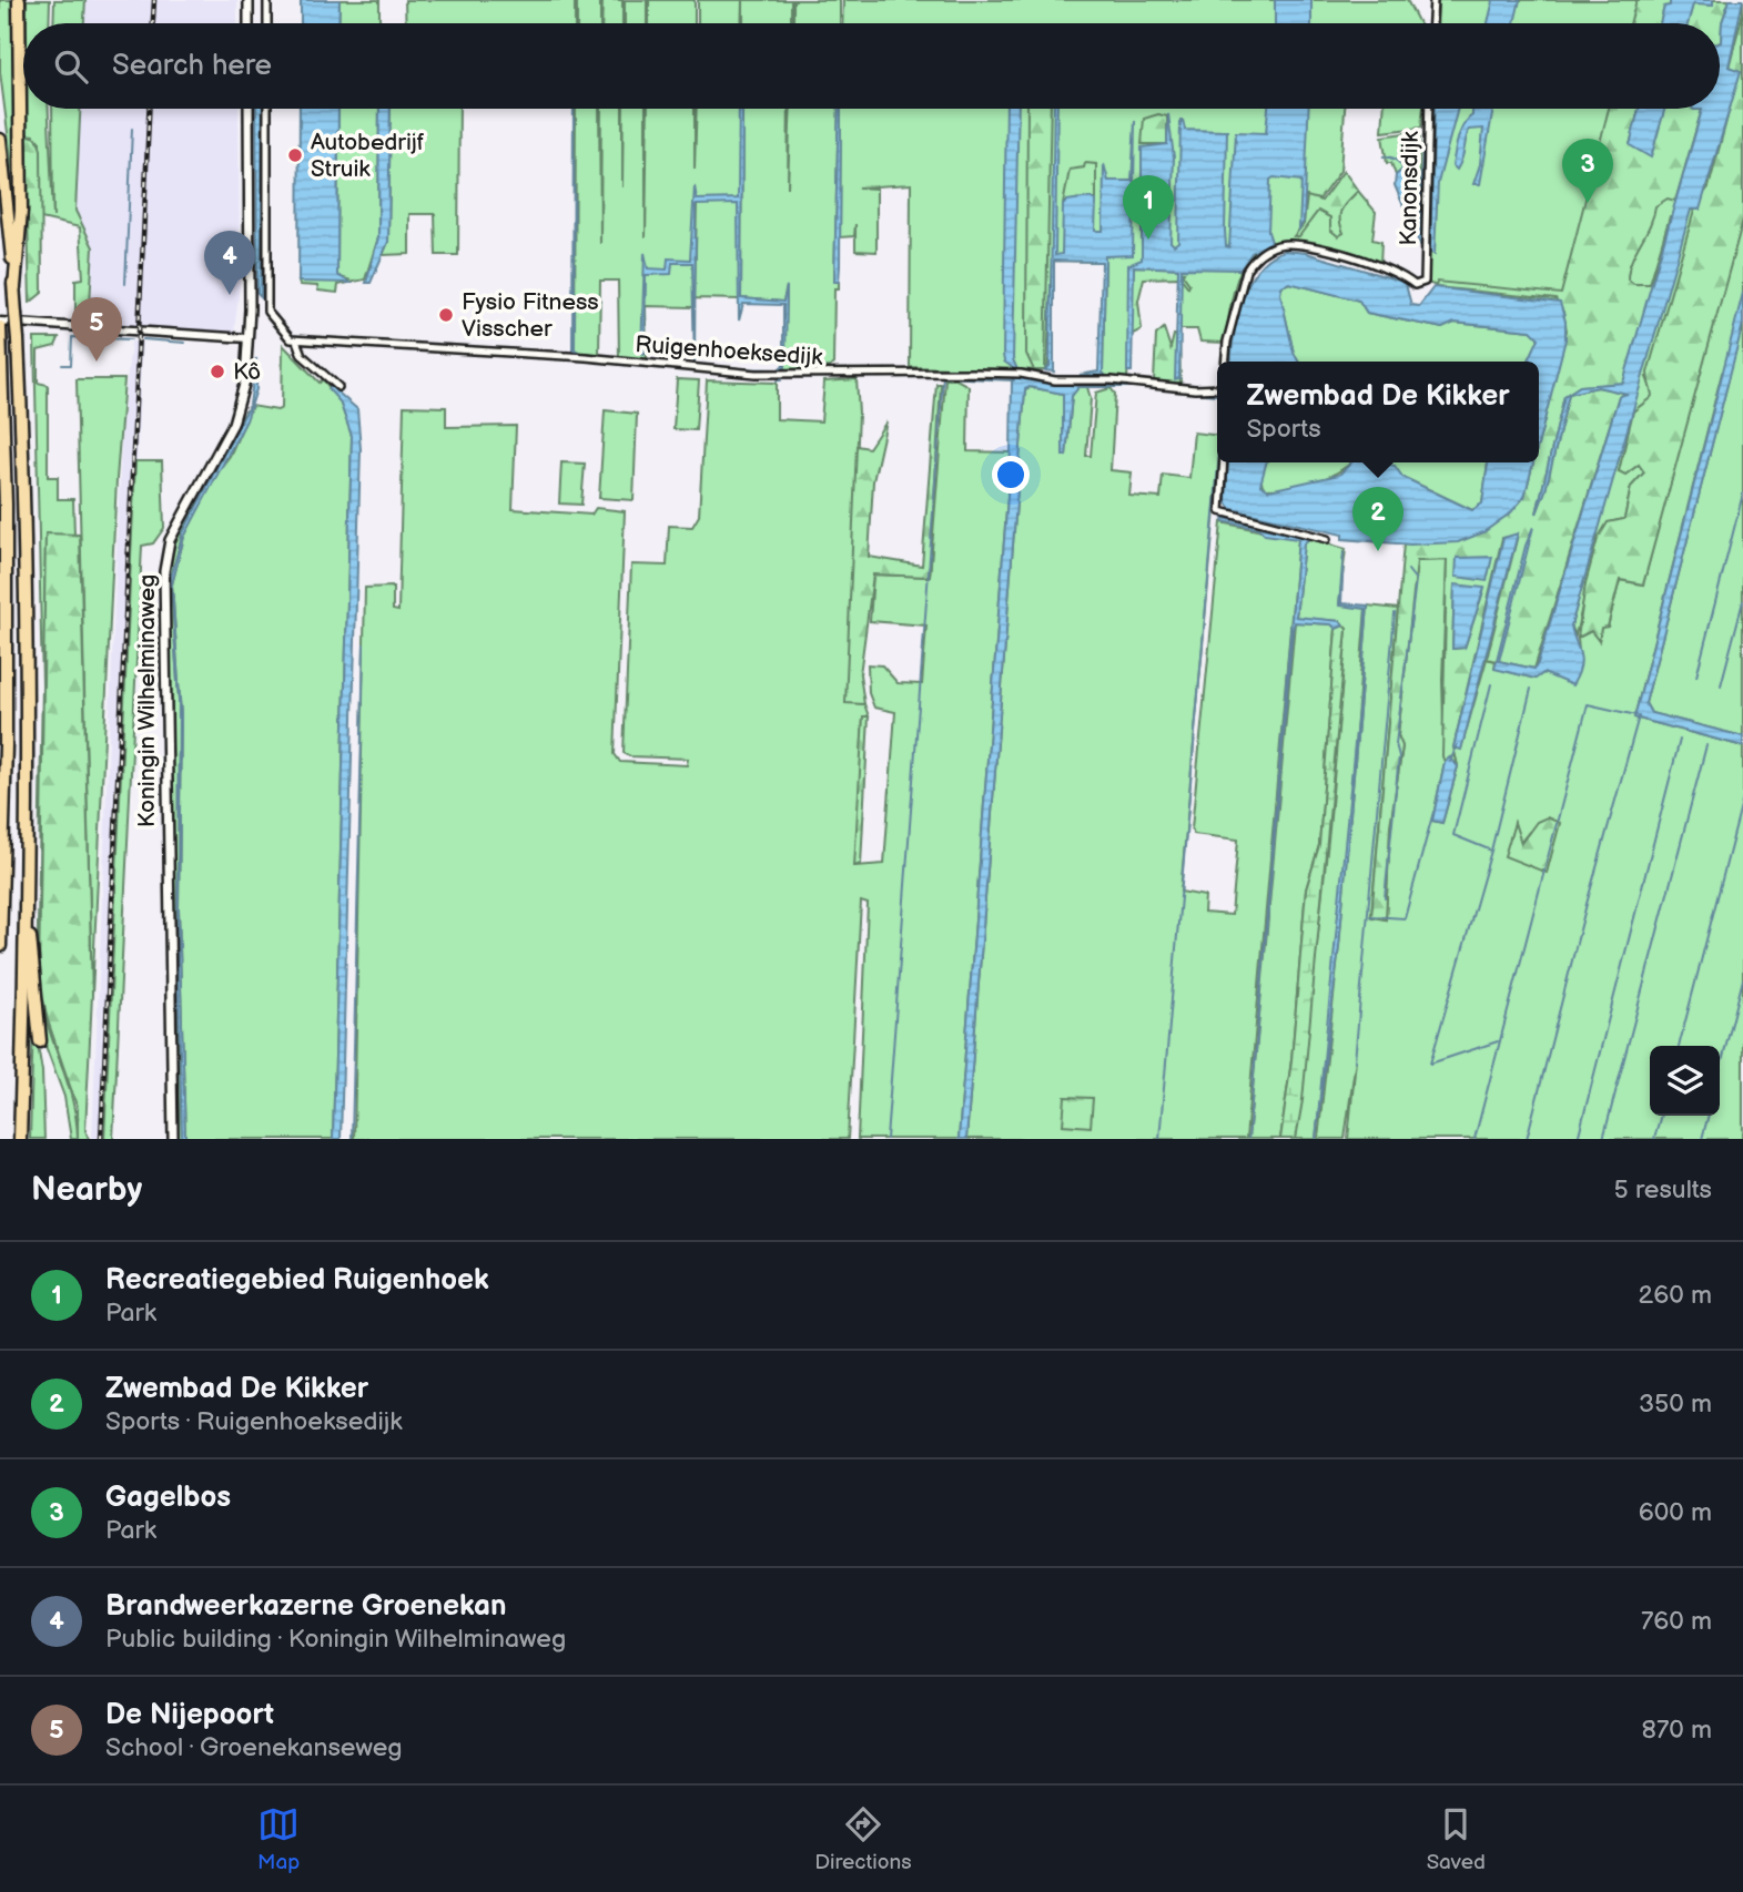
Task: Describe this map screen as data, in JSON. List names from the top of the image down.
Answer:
{
  "streets": {
    "main road": ["Koningin Wilhelminaweg"],
    "street": ["Kanonsdijk", "Ruigenhoeksedijk"]
  },
  "places": ["Autobedrijf Struik", "Fysio Fitness Visscher", "Kô"],
  "page": {
    "search": "Search here",
    "pins": [
      "3",
      "1",
      "4",
      "5",
      "2"
    ],
    "popup": ["Zwembad De Kikker", "Sports"],
    "heading": ["Nearby", "5 results"],
    "list": [
      {
        "mark": "1",
        "name": "Recreatiegebied Ruigenhoek",
        "note": "Park",
        "value": "260 m"
      },
      {
        "mark": "2",
        "name": "Zwembad De Kikker",
        "note": "Sports · Ruigenhoeksedijk",
        "value": "350 m"
      },
      {
        "mark": "3",
        "name": "Gagelbos",
        "note": "Park",
        "value": "600 m"
      },
      {
        "mark": "4",
        "name": "Brandweerkazerne Groenekan",
        "note": "Public building · Koningin Wilhelminaweg",
        "value": "760 m"
      },
      {
        "mark": "5",
        "name": "De Nijepoort",
        "note": "School · Groenekanseweg",
        "value": "870 m"
      }
    ],
    "nav": ["Map", "Directions", "Saved"]
  }
}
